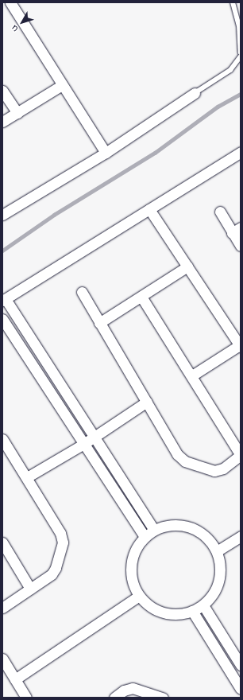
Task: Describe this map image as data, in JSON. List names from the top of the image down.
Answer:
{
  "north": "bottom left"
}
